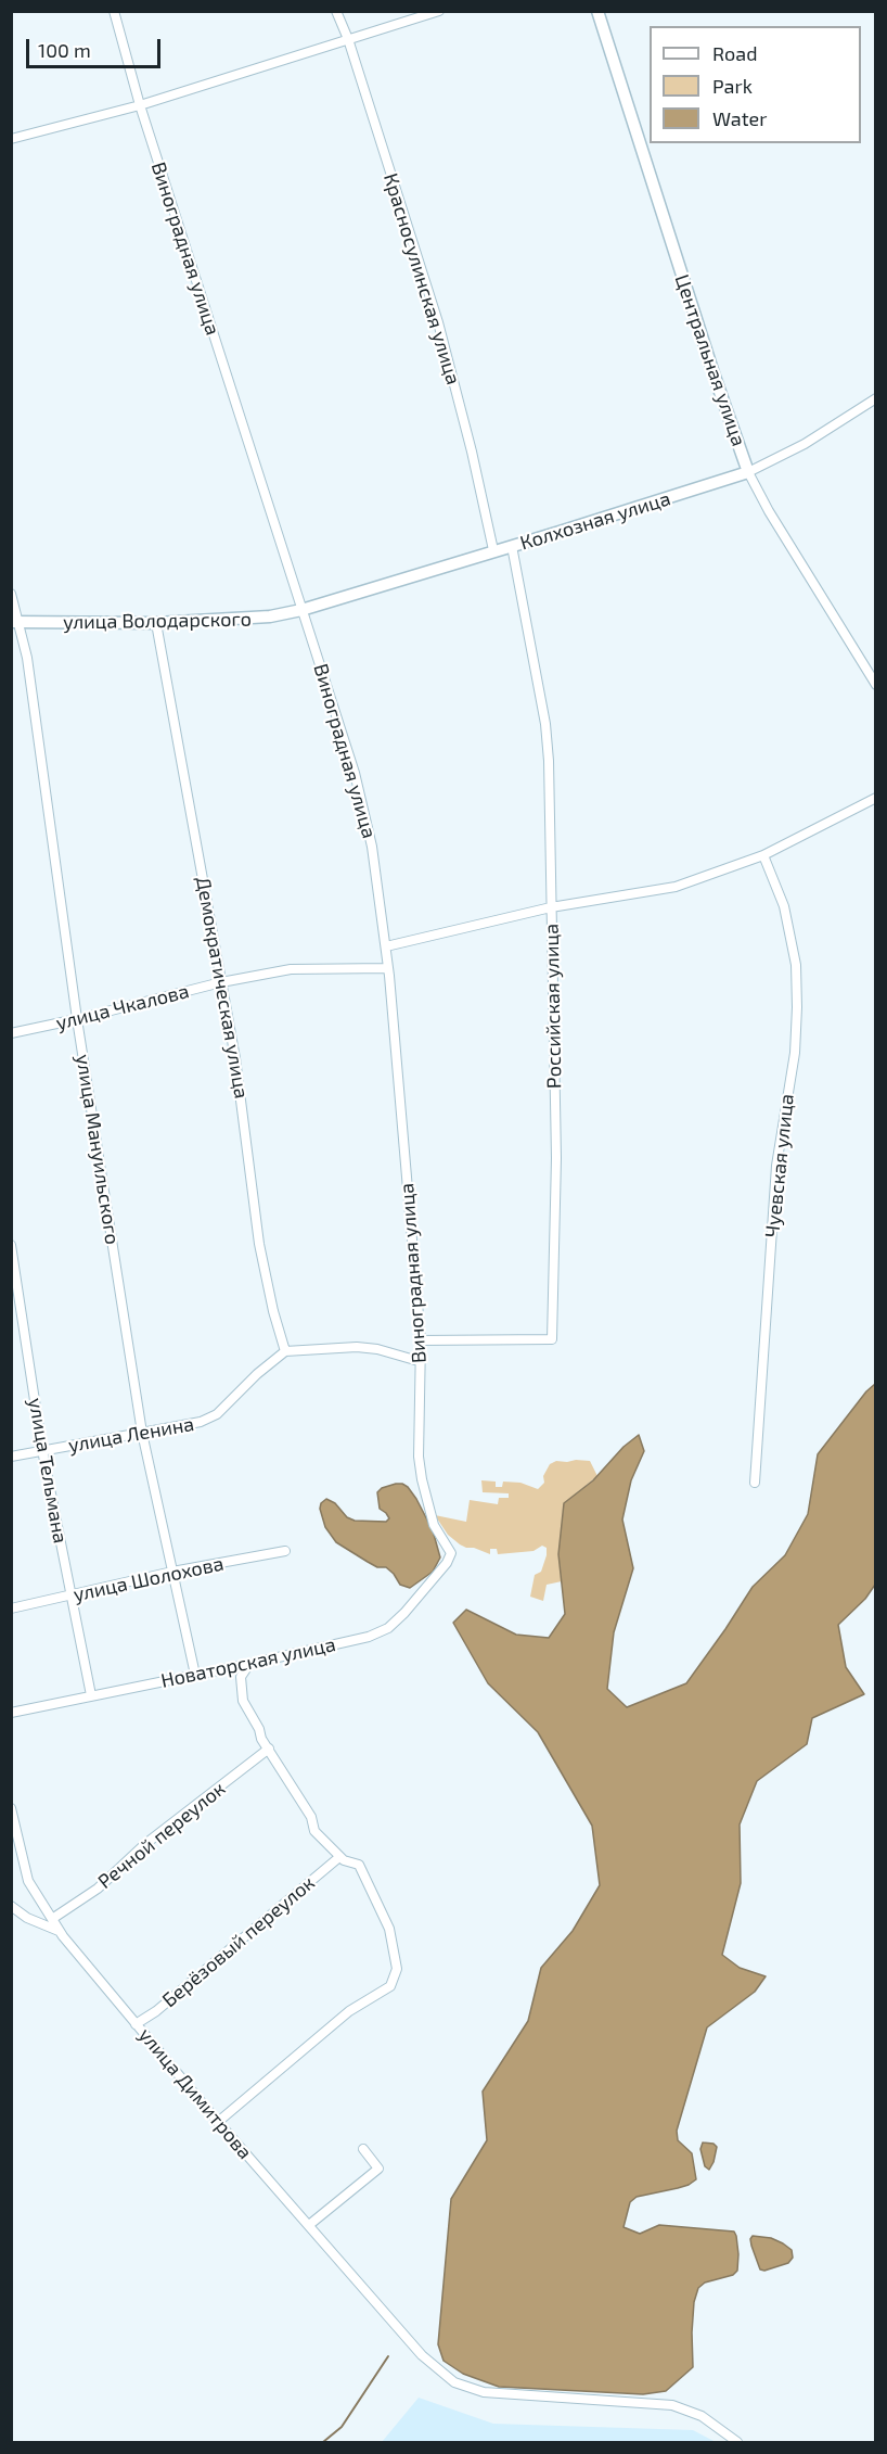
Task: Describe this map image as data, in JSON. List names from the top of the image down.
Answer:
{
  "streets": {
    "street": [
      "Виноградная улица",
      "Красносулинская улица",
      "Центральная улица",
      "Колхозная улица",
      "улица Володарского",
      "Демократическая улица",
      "Российская улица",
      "улица Чкалова",
      "улица Мануильского",
      "Чуевская улица",
      "улица Ленина",
      "улица Тельмана",
      "улица Шолохова",
      "Новаторская улица",
      "Речной переулок",
      "Берёзовый переулок",
      "улица Димитрова"
    ]
  },
  "crossings": [
    ["Виноградная улица", "Колхозная улица"],
    ["Виноградная улица", "улица Володарского"],
    ["Виноградная улица", "Российская улица"],
    ["Виноградная улица", "улица Чкалова"],
    ["Виноградная улица", "Новаторская улица"],
    ["Красносулинская улица", "Колхозная улица"],
    ["Центральная улица", "Колхозная улица"],
    ["Колхозная улица", "улица Володарского"],
    ["Колхозная улица", "Российская улица"],
    ["улица Володарского", "Демократическая улица"],
    ["улица Володарского", "улица Мануильского"],
    ["Демократическая улица", "улица Чкалова"],
    ["Демократическая улица", "улица Ленина"],
    ["улица Чкалова", "улица Мануильского"],
    ["улица Мануильского", "улица Ленина"],
    ["улица Мануильского", "улица Шолохова"],
    ["улица Мануильского", "Новаторская улица"],
    ["улица Ленина", "улица Тельмана"],
    ["улица Тельмана", "улица Шолохова"],
    ["улица Тельмана", "Новаторская улица"],
    ["Речной переулок", "улица Димитрова"],
    ["Берёзовый переулок", "улица Димитрова"]
  ],
  "legend": ["Road", "Park", "Water"],
  "scale_bar": "100 m"
}
